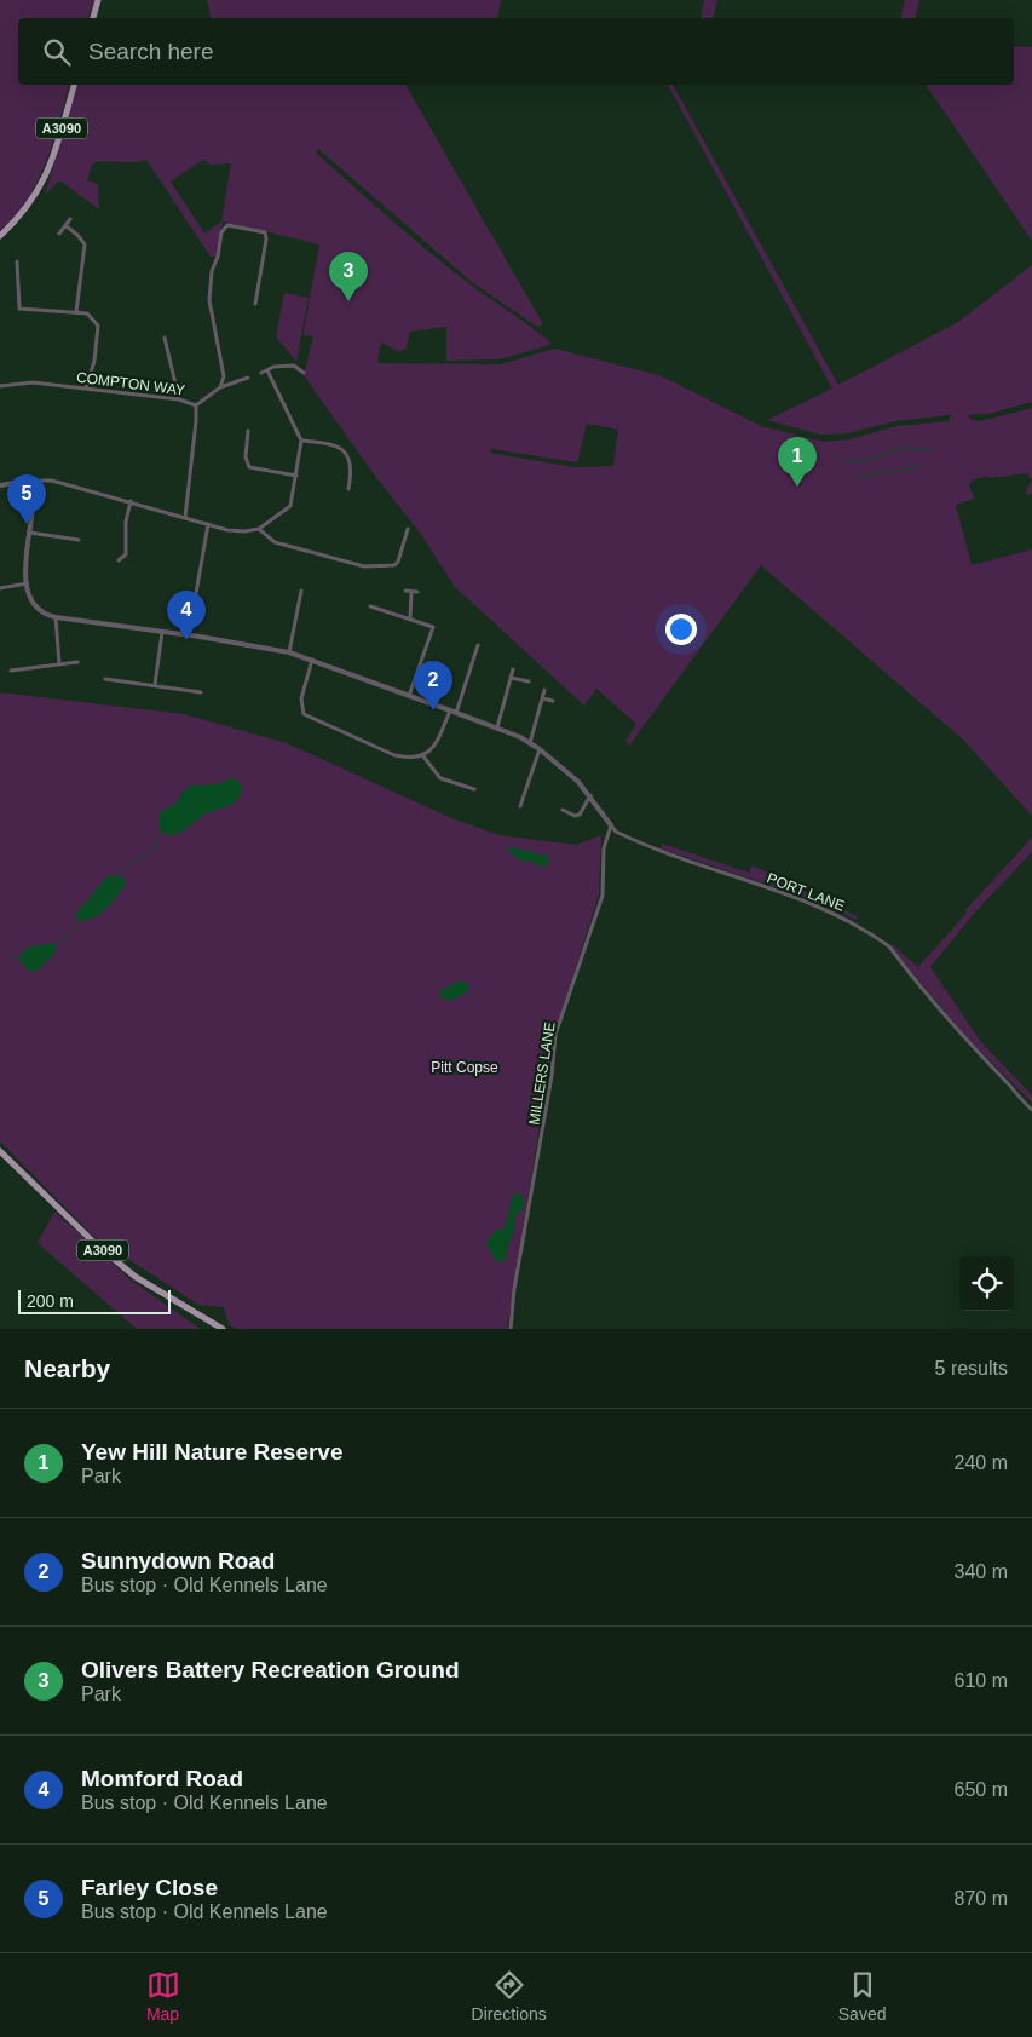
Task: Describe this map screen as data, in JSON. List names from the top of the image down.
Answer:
{
  "streets": {
    "main road": ["A3090"],
    "street": ["COMPTON WAY", "PORT LANE", "MILLERS LANE"]
  },
  "crossings": [
    ["PORT LANE", "MILLERS LANE"]
  ],
  "parks": ["Pitt Copse"],
  "scale_bar": "200 m",
  "page": {
    "search": "Search here",
    "pins": [
      "3",
      "1",
      "5",
      "4",
      "2"
    ],
    "scale": "200 m",
    "heading": ["Nearby", "5 results"],
    "list": [
      {
        "mark": "1",
        "name": "Yew Hill Nature Reserve",
        "note": "Park",
        "value": "240 m"
      },
      {
        "mark": "2",
        "name": "Sunnydown Road",
        "note": "Bus stop · Old Kennels Lane",
        "value": "340 m"
      },
      {
        "mark": "3",
        "name": "Olivers Battery Recreation Ground",
        "note": "Park",
        "value": "610 m"
      },
      {
        "mark": "4",
        "name": "Momford Road",
        "note": "Bus stop · Old Kennels Lane",
        "value": "650 m"
      },
      {
        "mark": "5",
        "name": "Farley Close",
        "note": "Bus stop · Old Kennels Lane",
        "value": "870 m"
      }
    ],
    "nav": ["Map", "Directions", "Saved"]
  }
}
